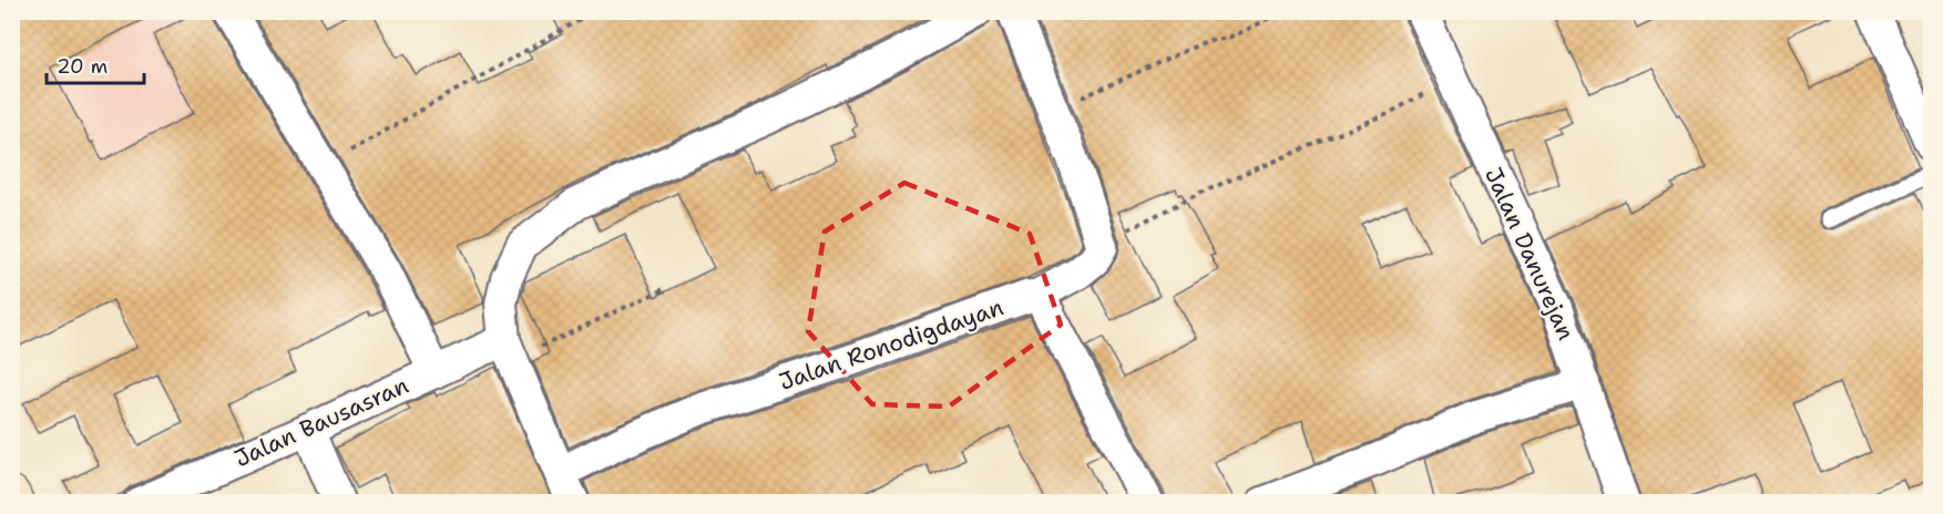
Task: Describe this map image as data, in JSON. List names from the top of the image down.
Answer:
{
  "streets": {
    "street": ["Jalan Danurejan", "Jalan Ronodigdayan", "Jalan Bausasran"]
  },
  "scale_bar": "20 m"
}
